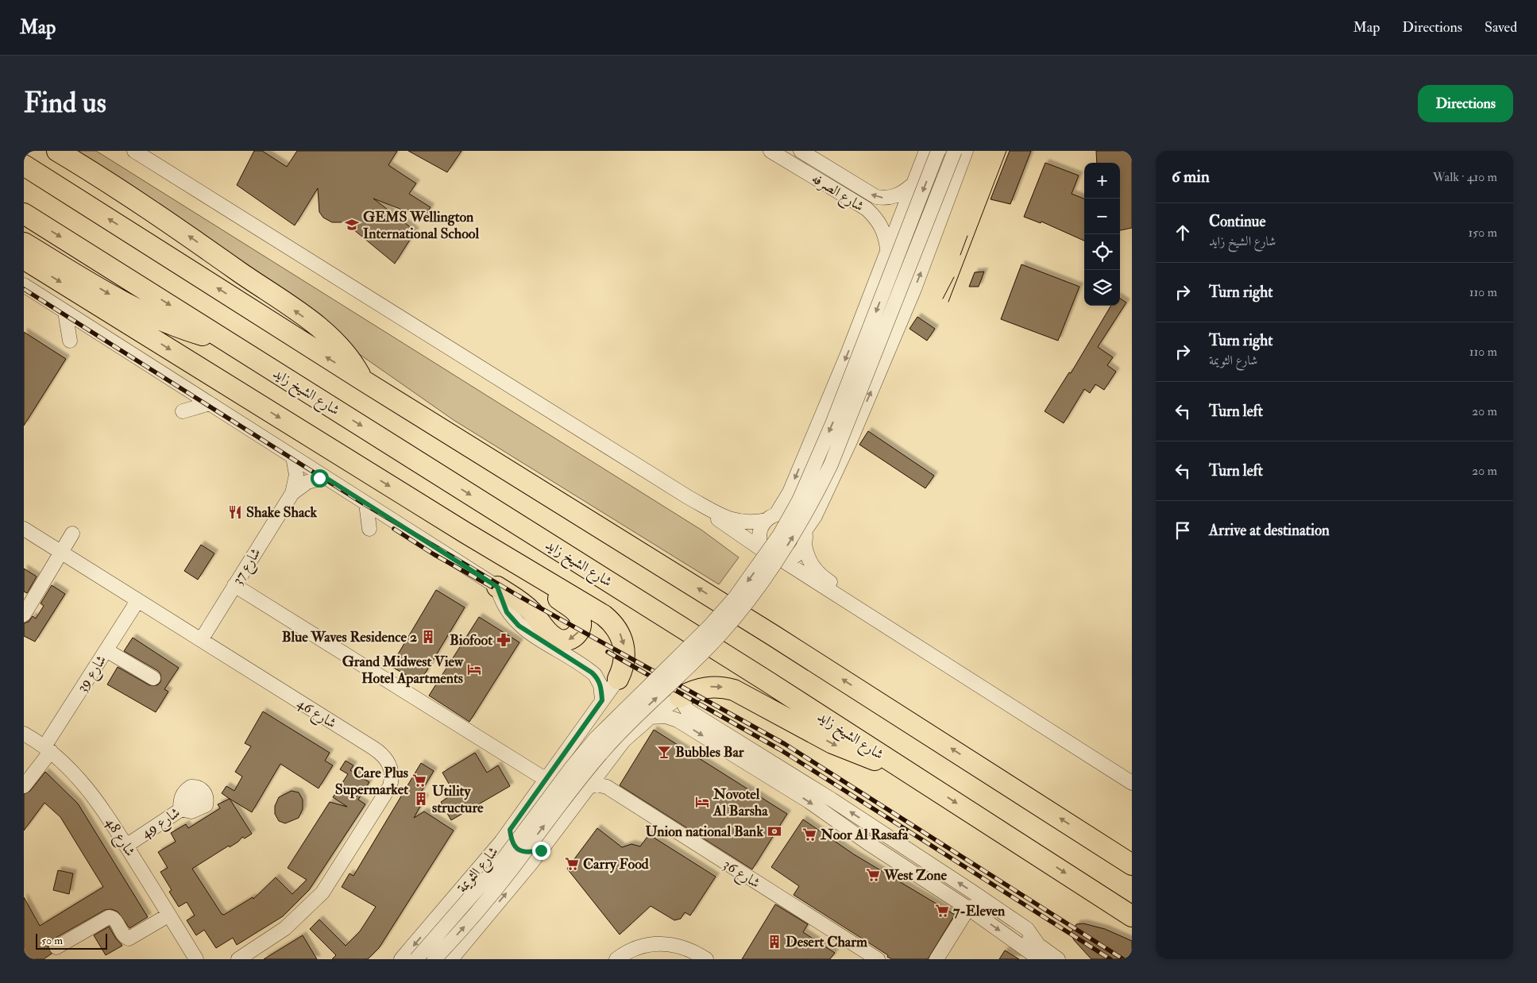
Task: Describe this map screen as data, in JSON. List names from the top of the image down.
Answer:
{
  "streets": {
    "highway": ["شارع الشيخ زايد"],
    "street": [
      "شارع الصرفه",
      "شارع 37",
      "شارع 39",
      "شارع 46",
      "شارع 49",
      "شارع 48",
      "شارع الثويمة",
      "شارع 36"
    ]
  },
  "crossings": [
    ["شارع 37", "شارع 46"],
    ["شارع 39", "شارع 46"],
    ["شارع 39", "شارع 48"],
    ["شارع 49", "شارع 48"]
  ],
  "one_way": ["شارع الصرفه"],
  "places": {
    "school or university": ["GEMS Wellington International School"],
    "restaurant": ["Shake Shack"],
    "building": ["Blue Waves Residence 2", "Utility structure", "Desert Charm"],
    "pharmacy": ["Biofoot"],
    "hotel": ["Grand Midwest View Hotel Apartments", "Novotel Al Barsha"],
    "bar": ["Bubbles Bar"],
    "supermarket": [
      "Care Plus Supermarket",
      "Noor Al Rasafa",
      "Carry Food",
      "West Zone",
      "7-Eleven"
    ],
    "bank": ["Union national Bank"]
  },
  "scale_bar": "50 m",
  "page": {
    "header": "Map",
    "nav": ["Map", "Directions", "Saved"],
    "buttons": "Directions",
    "title": "Find us",
    "heading": ["6 min", "Walk · 410 m"],
    "map_buttons": ["+", "−"],
    "list": [
      ["Continue", "شارع الشيخ زايد", "150 m"],
      ["Turn right", "110 m"],
      ["Turn right", "شارع الثويمة", "110 m"],
      ["Turn left", "20 m"],
      ["Turn left", "20 m"],
      "Arrive at destination"
    ],
    "scale": "50 m"
  }
}
